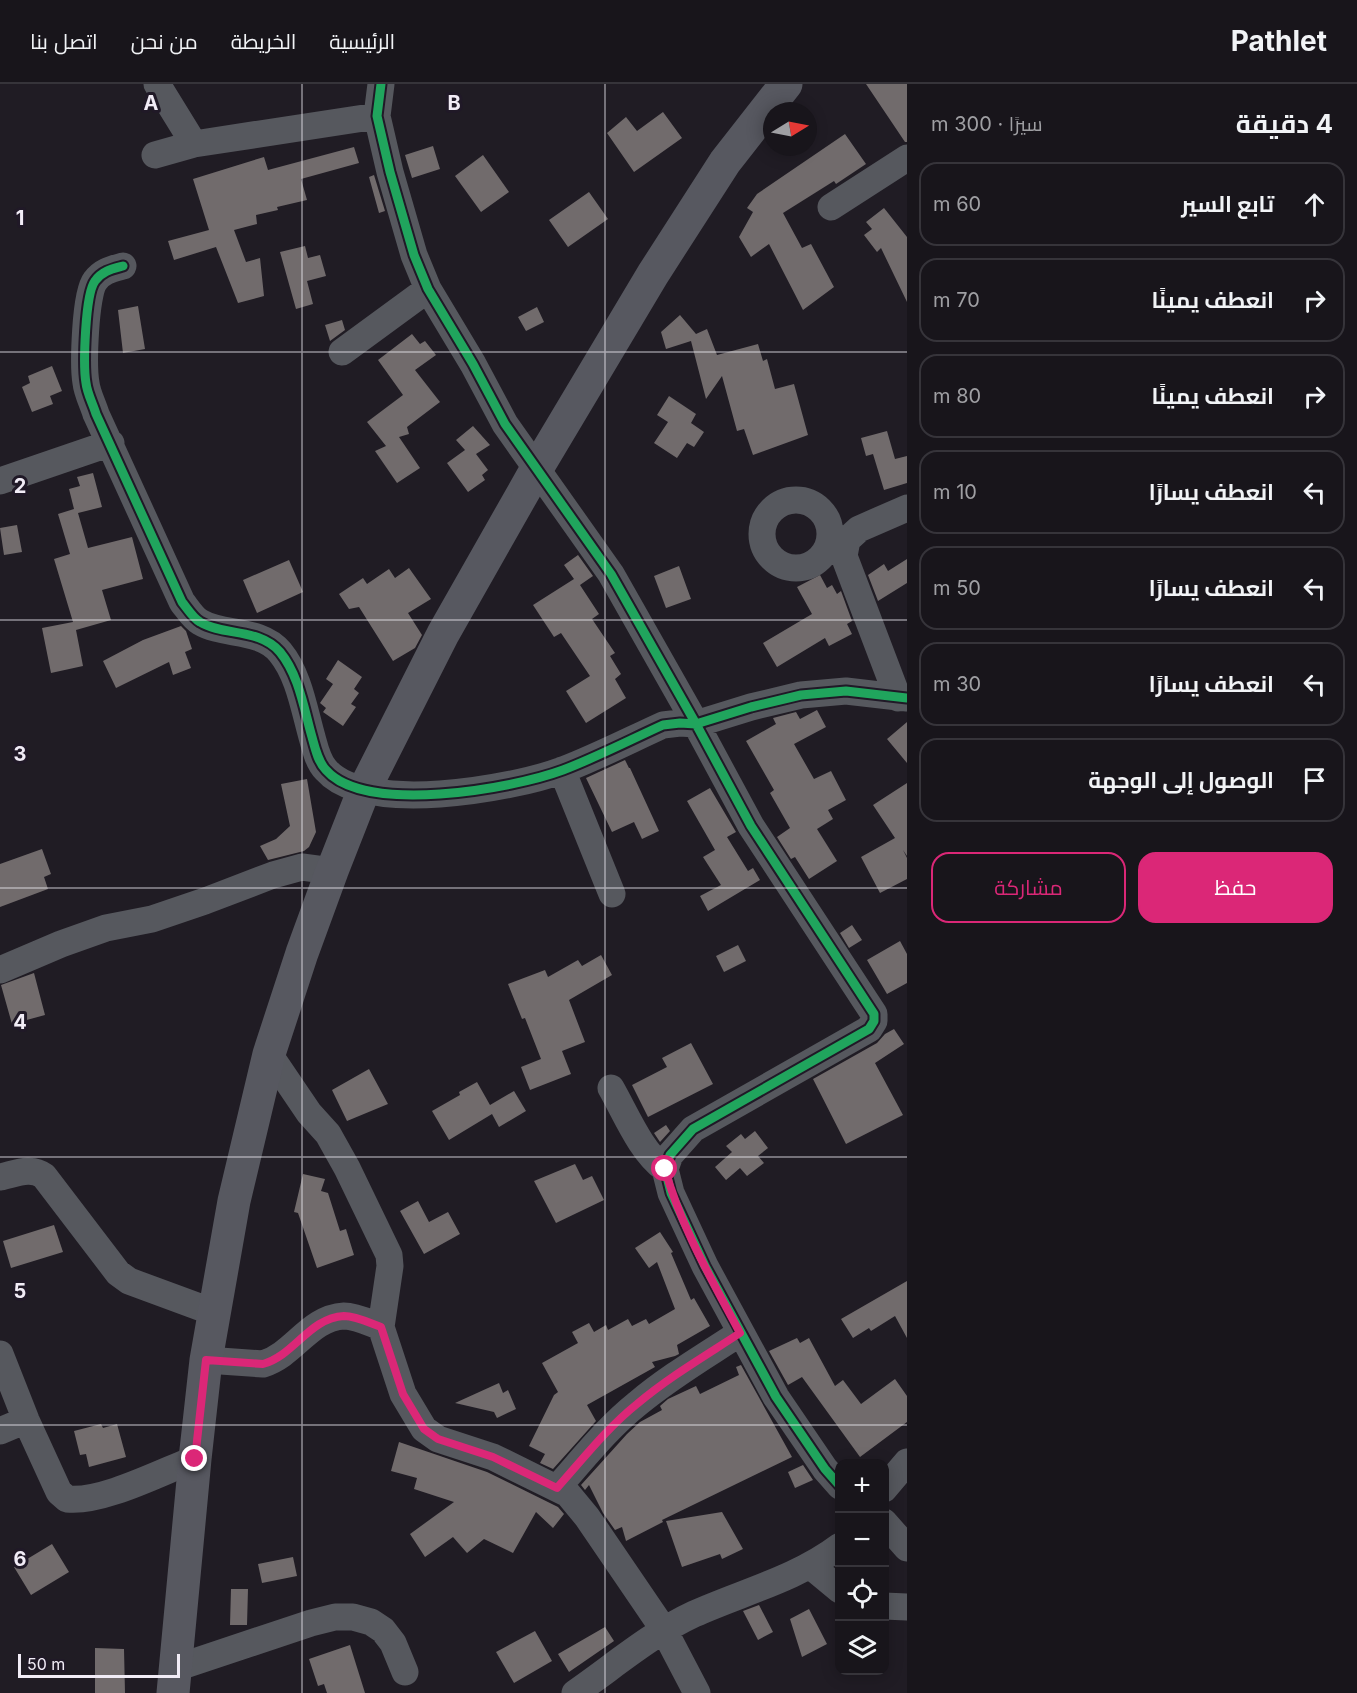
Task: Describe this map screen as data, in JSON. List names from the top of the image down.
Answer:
{
  "scale_bar": "50 m",
  "north": "right",
  "page": {
    "header": "Pathlet",
    "nav": [
      "الرئيسية",
      "الخريطة",
      "من نحن",
      "اتصل بنا"
    ],
    "heading": ["4 دقيقة", "سيرًا · 300 m"],
    "list": [
      ["تابع السير", "60 m"],
      ["انعطف يمينًا", "70 m"],
      ["انعطف يمينًا", "80 m"],
      ["انعطف يسارًا", "10 m"],
      ["انعطف يسارًا", "50 m"],
      ["انعطف يسارًا", "30 m"],
      "الوصول إلى الوجهة"
    ],
    "buttons": ["حفظ", "مشاركة"],
    "map_buttons": ["+", "−"],
    "scale": "50 m"
  },
  "grid": {
    "columns": ["A", "B"],
    "rows": [
      "1",
      "2",
      "3",
      "4",
      "5",
      "6"
    ]
  }
}
